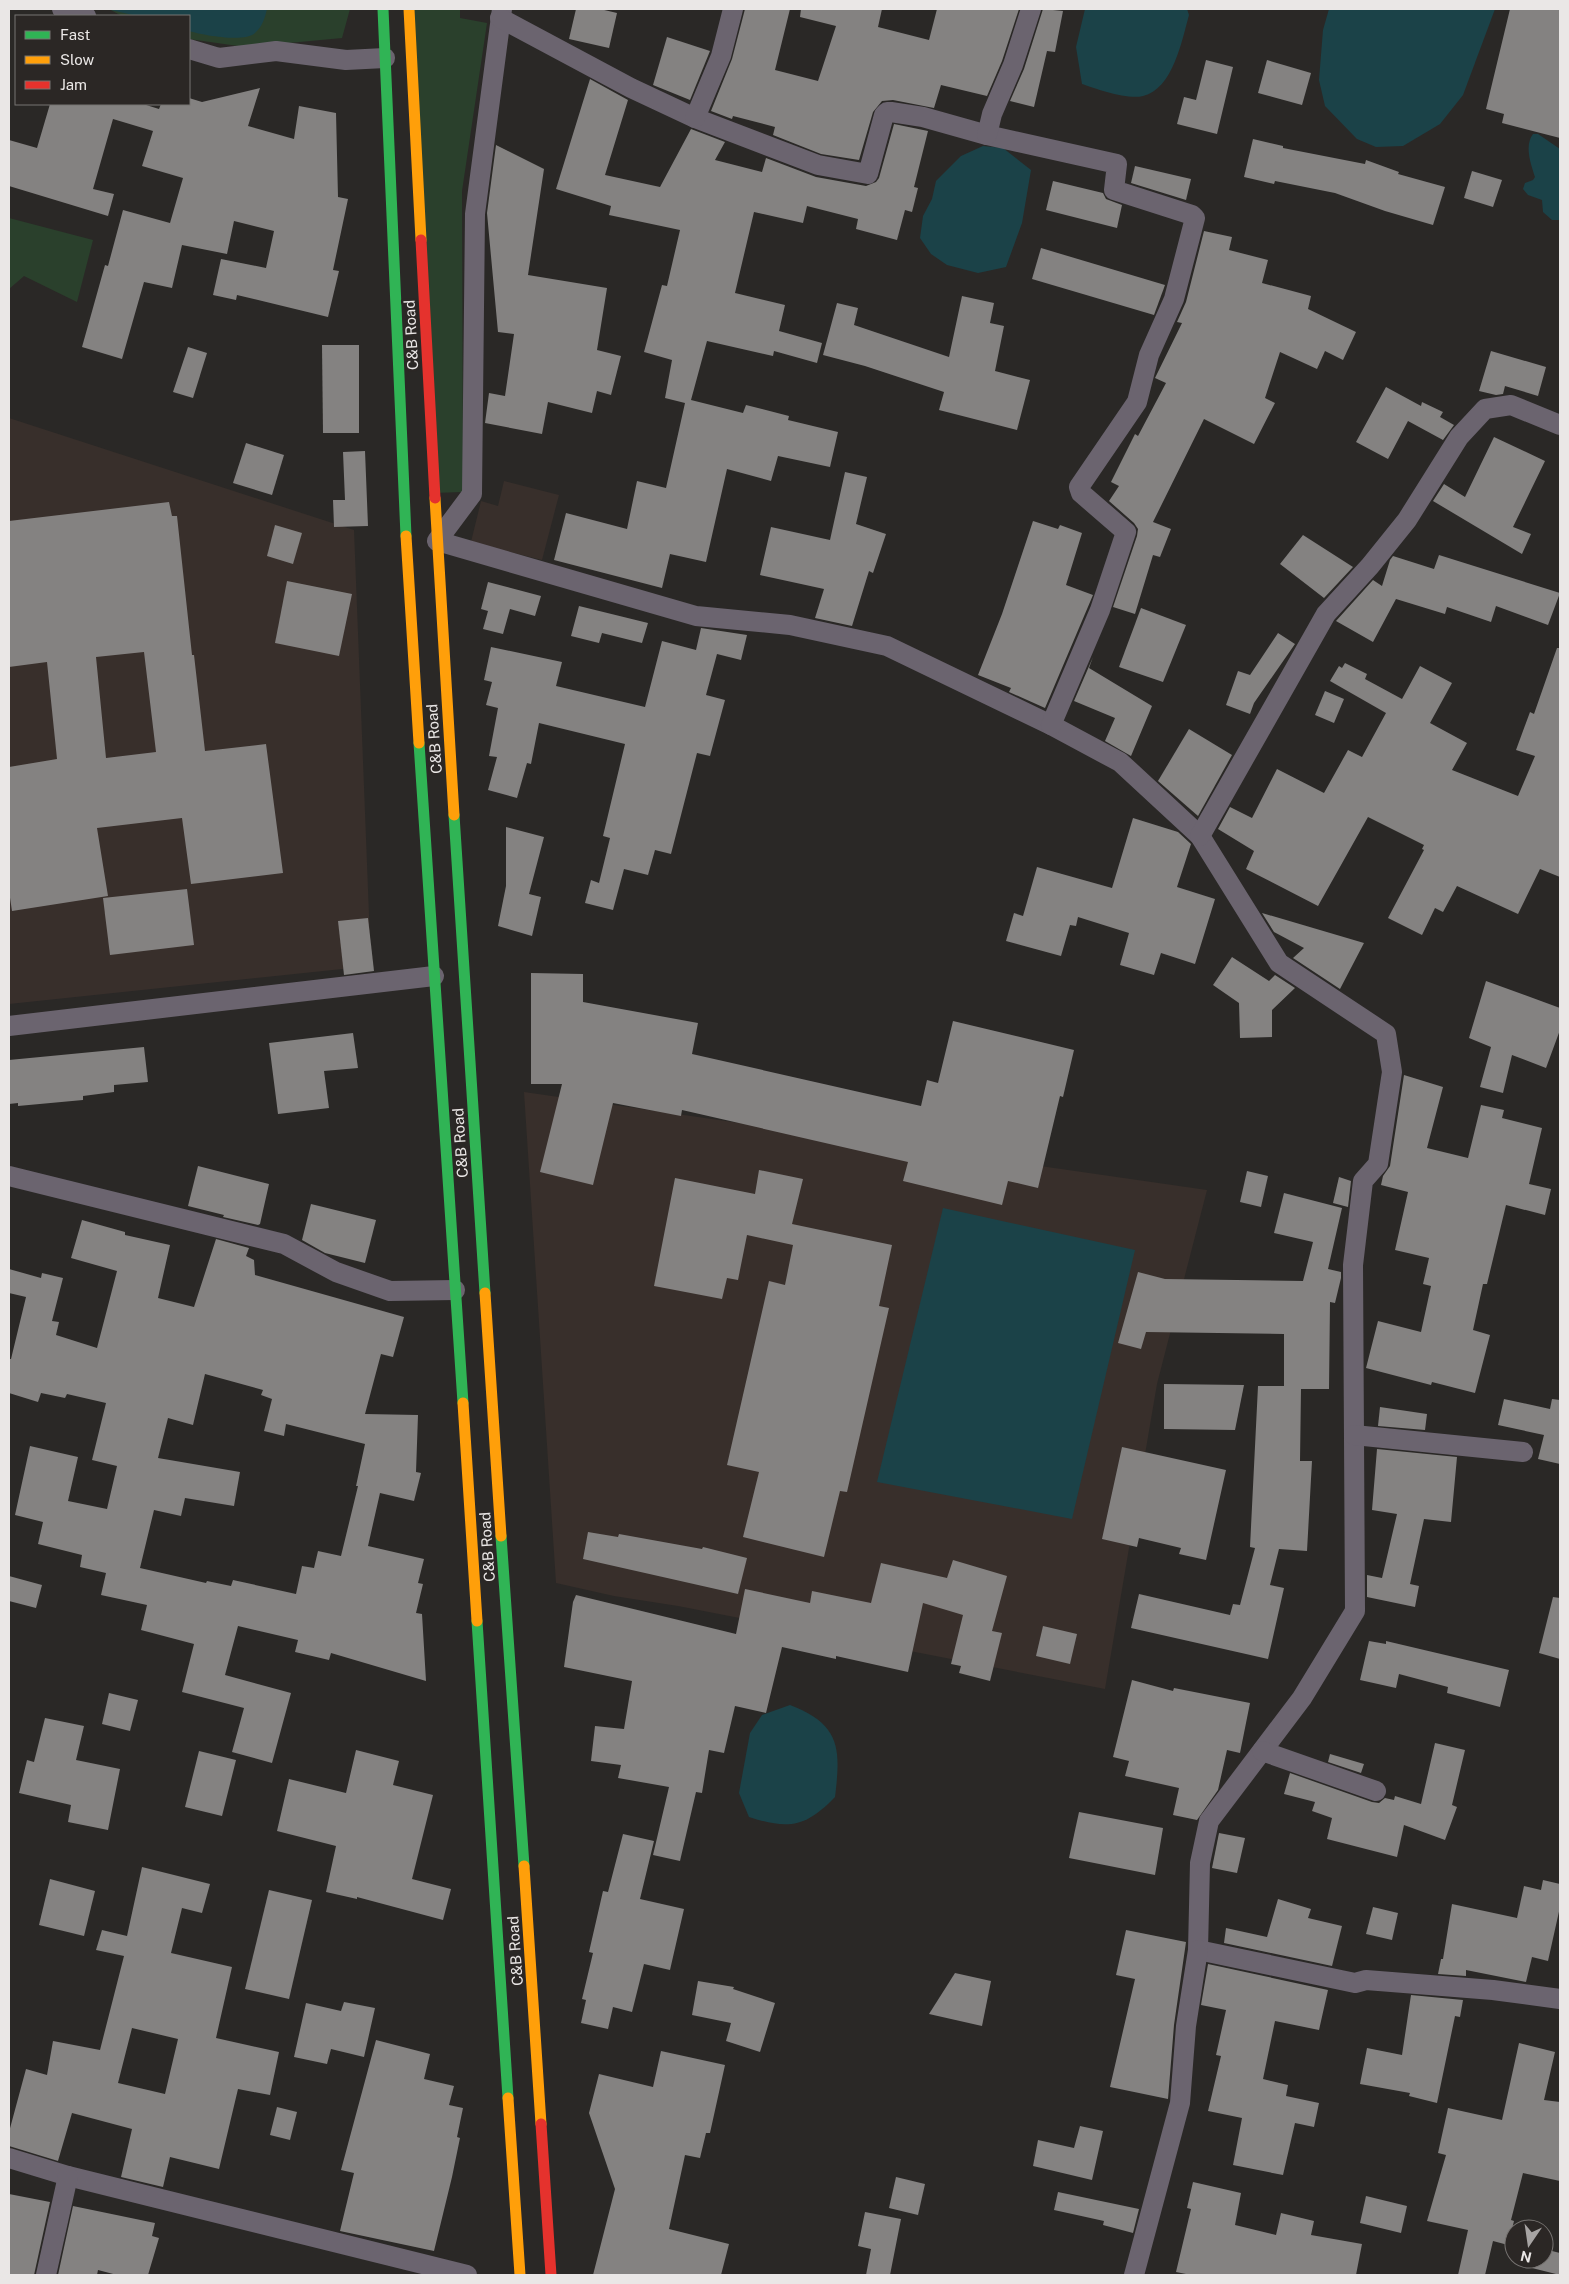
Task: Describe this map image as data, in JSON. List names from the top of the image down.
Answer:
{
  "streets": {
    "highway": ["C&B Road"]
  },
  "legend": ["Fast", "Slow", "Jam"],
  "north": "bottom"
}
